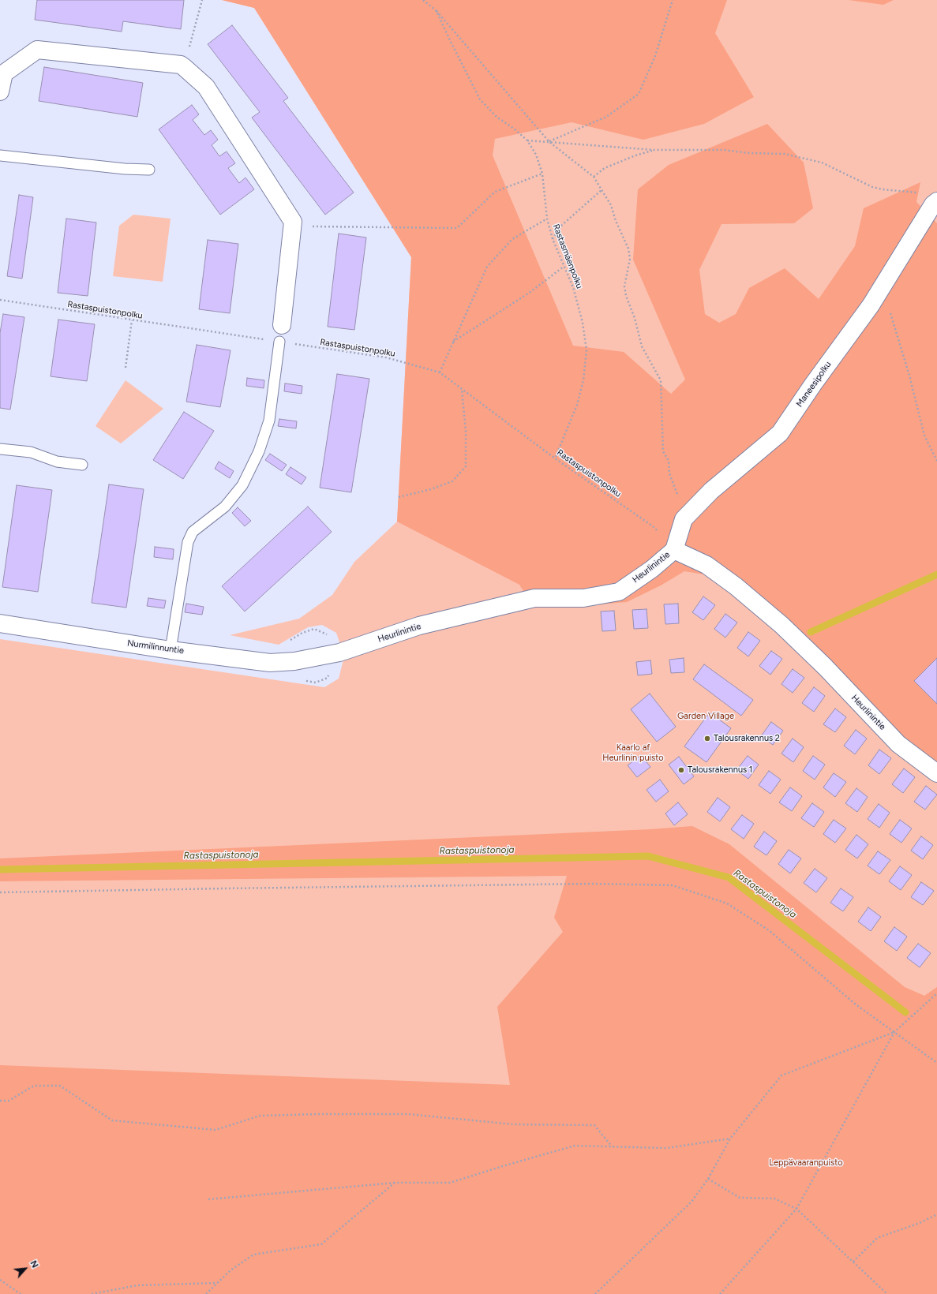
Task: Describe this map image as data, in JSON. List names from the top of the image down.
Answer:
{
  "streets": {
    "street": ["Maneesipolku", "Heurlinintie", "Nurmilinnuntie"],
    "path": ["Rastasmäenpolku", "Rastaspuistonpolku"]
  },
  "crossings": [
    ["Rastasmäenpolku", "Rastaspuistonpolku"],
    ["Rastaspuistonpolku", "Maneesipolku"],
    ["Rastaspuistonpolku", "Heurlinintie"],
    ["Maneesipolku", "Heurlinintie"],
    ["Heurlinintie", "Nurmilinnuntie"]
  ],
  "water": ["Rastaspuistonoja"],
  "parks": ["Garden Village", "Kaarlo af Heurlinin puisto", "Leppävaaranpuisto"],
  "places": ["Talousrakennus 2", "Talousrakennus 1"],
  "north": "top right"
}
